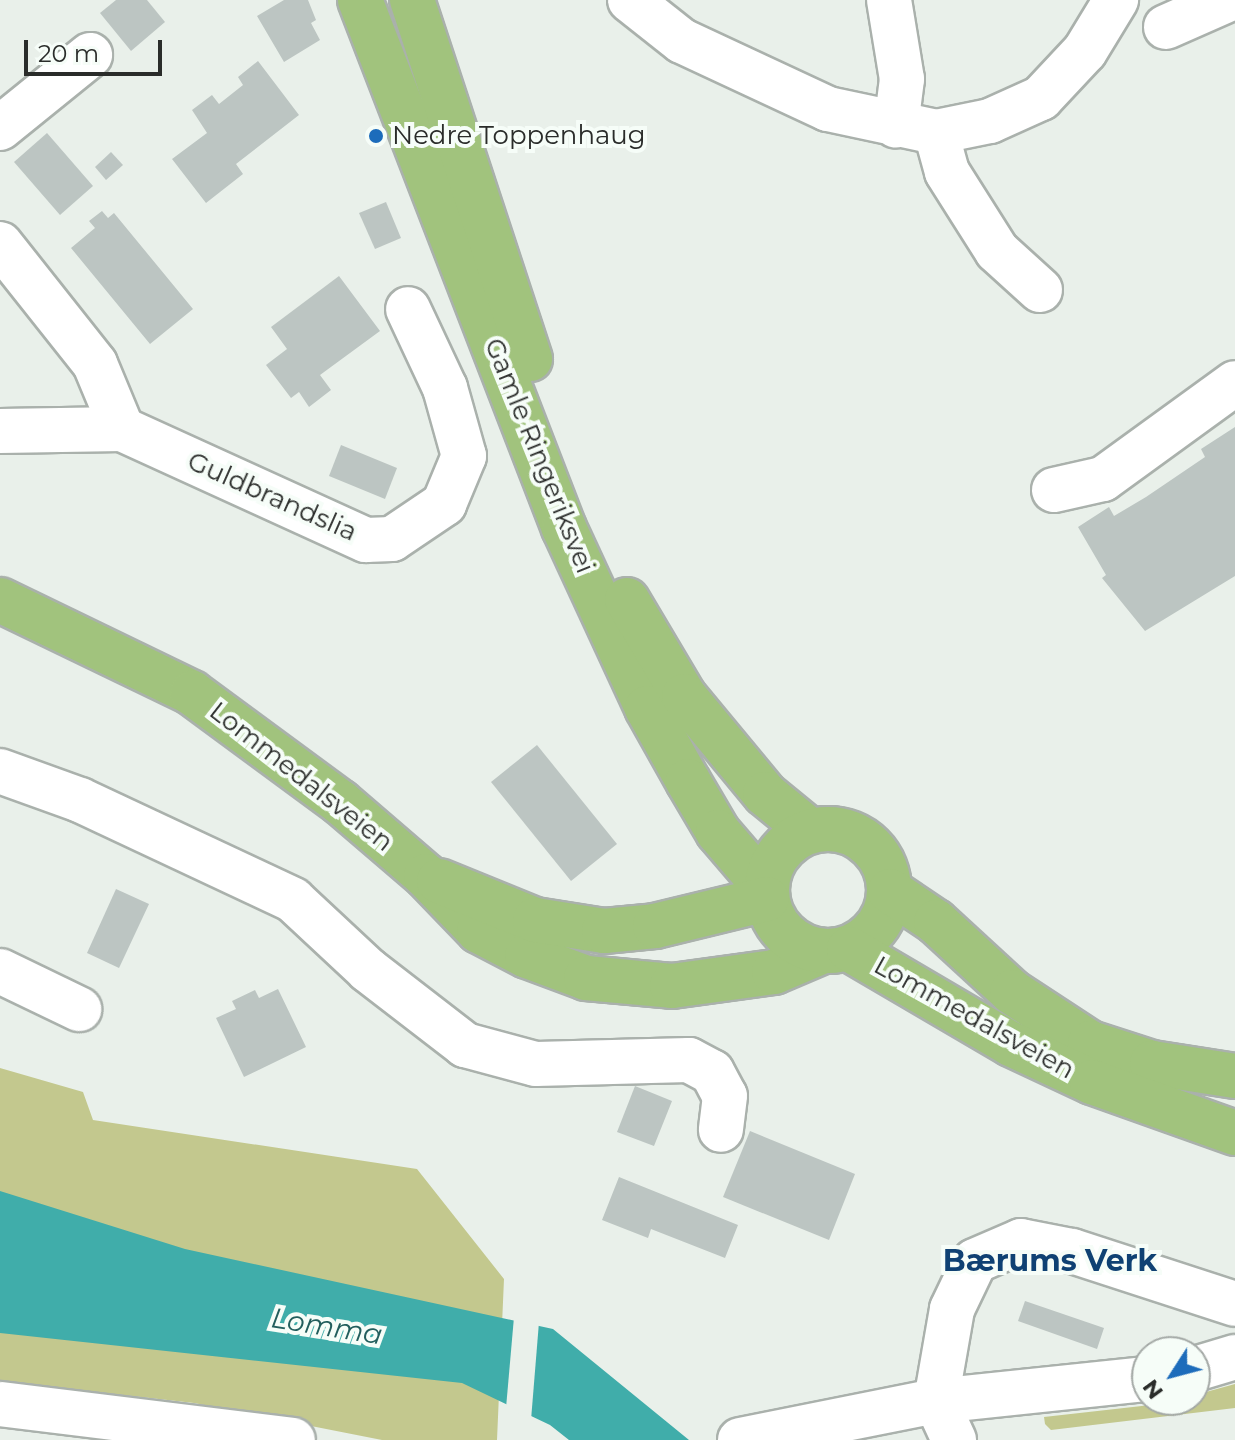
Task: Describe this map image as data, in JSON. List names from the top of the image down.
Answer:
{
  "streets": {
    "main road": ["Gamle Ringeriksvei", "Lommedalsveien"],
    "street": ["Guldbrandslia"]
  },
  "crossings": [
    ["Gamle Ringeriksvei", "Lommedalsveien"]
  ],
  "districts": ["Bærums Verk"],
  "water": ["Lomma"],
  "places": ["Nedre Toppenhaug"],
  "scale_bar": "20 m",
  "north": "bottom left"
}
